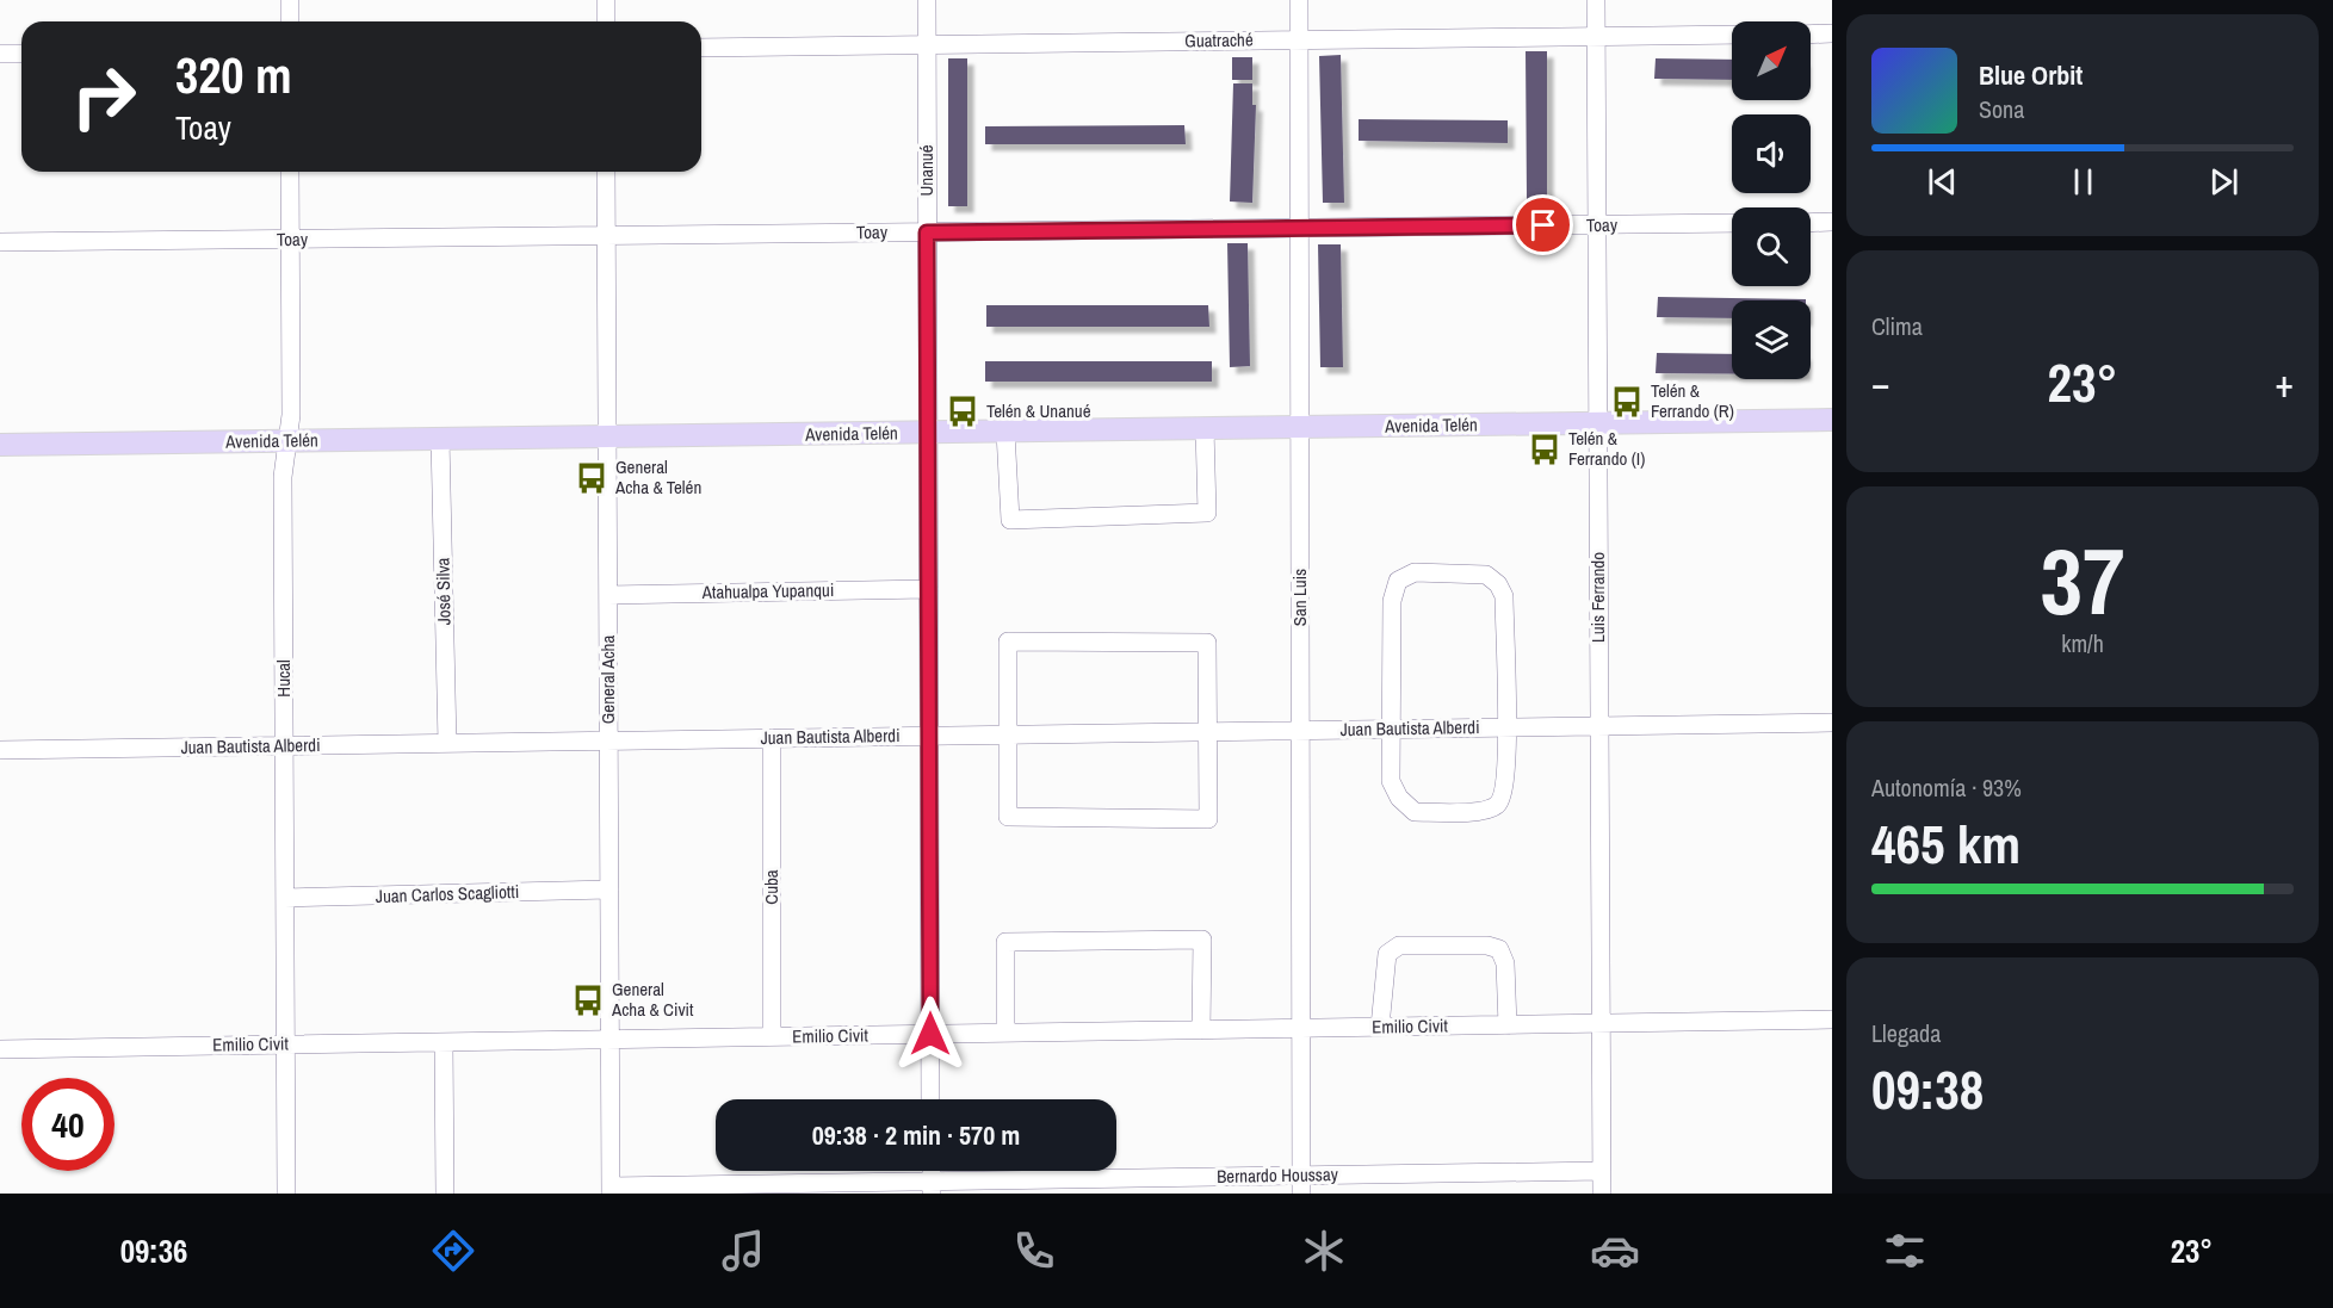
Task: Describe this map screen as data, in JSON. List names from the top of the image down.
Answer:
{
  "streets": {
    "main road": ["Avenida Telén"],
    "street": [
      "Guatraché",
      "Unanué",
      "Toay",
      "José Silva",
      "Atahualpa Yupanqui",
      "San Luis",
      "Luis Ferrando",
      "Hucal",
      "General Acha",
      "Juan Bautista Alberdi",
      "Cuba",
      "Juan Carlos Scagliotti",
      "Emilio Civit",
      "Bernardo Houssay"
    ]
  },
  "crossings": [
    ["Guatraché", "Unanué"],
    ["Guatraché", "San Luis"],
    ["Guatraché", "Luis Ferrando"],
    ["Unanué", "Toay"],
    ["Unanué", "Avenida Telén"],
    ["Unanué", "Atahualpa Yupanqui"],
    ["Unanué", "Juan Bautista Alberdi"],
    ["Unanué", "Emilio Civit"],
    ["Toay", "San Luis"],
    ["Toay", "Luis Ferrando"],
    ["Toay", "Hucal"],
    ["Toay", "General Acha"],
    ["Avenida Telén", "José Silva"],
    ["Avenida Telén", "San Luis"],
    ["Avenida Telén", "Luis Ferrando"],
    ["Avenida Telén", "Hucal"],
    ["Avenida Telén", "General Acha"],
    ["José Silva", "Juan Bautista Alberdi"],
    ["Atahualpa Yupanqui", "General Acha"],
    ["San Luis", "Juan Bautista Alberdi"],
    ["San Luis", "Emilio Civit"],
    ["San Luis", "Bernardo Houssay"],
    ["Luis Ferrando", "Juan Bautista Alberdi"],
    ["Luis Ferrando", "Emilio Civit"],
    ["Luis Ferrando", "Bernardo Houssay"],
    ["Hucal", "Juan Bautista Alberdi"],
    ["Hucal", "Juan Carlos Scagliotti"],
    ["Hucal", "Emilio Civit"],
    ["General Acha", "Juan Bautista Alberdi"],
    ["General Acha", "Juan Carlos Scagliotti"],
    ["General Acha", "Emilio Civit"],
    ["General Acha", "Bernardo Houssay"],
    ["Juan Bautista Alberdi", "Cuba"],
    ["Cuba", "Emilio Civit"]
  ],
  "places": {
    "bus stop": [
      "Telén & Ferrando (R)",
      "Telén & Unanué",
      "Telén & Ferrando (I)",
      "General Acha & Telén",
      "General Acha & Civit"
    ]
  },
  "north": "top right",
  "page": {
    "turn": ["320 m", "Toay"],
    "song": ["Blue Orbit", "Sona"],
    "tile": [
      "Clima",
      ["37", "km/h"],
      ["Autonomía · 93%", "465 km"],
      ["Llegada", "09:38"]
    ],
    "heat": ["−", "23°", "+"],
    "limit": "40",
    "trip": "09:38 · 2 min · 570 m",
    "tabs": ["09:36", "23°"]
  }
}
